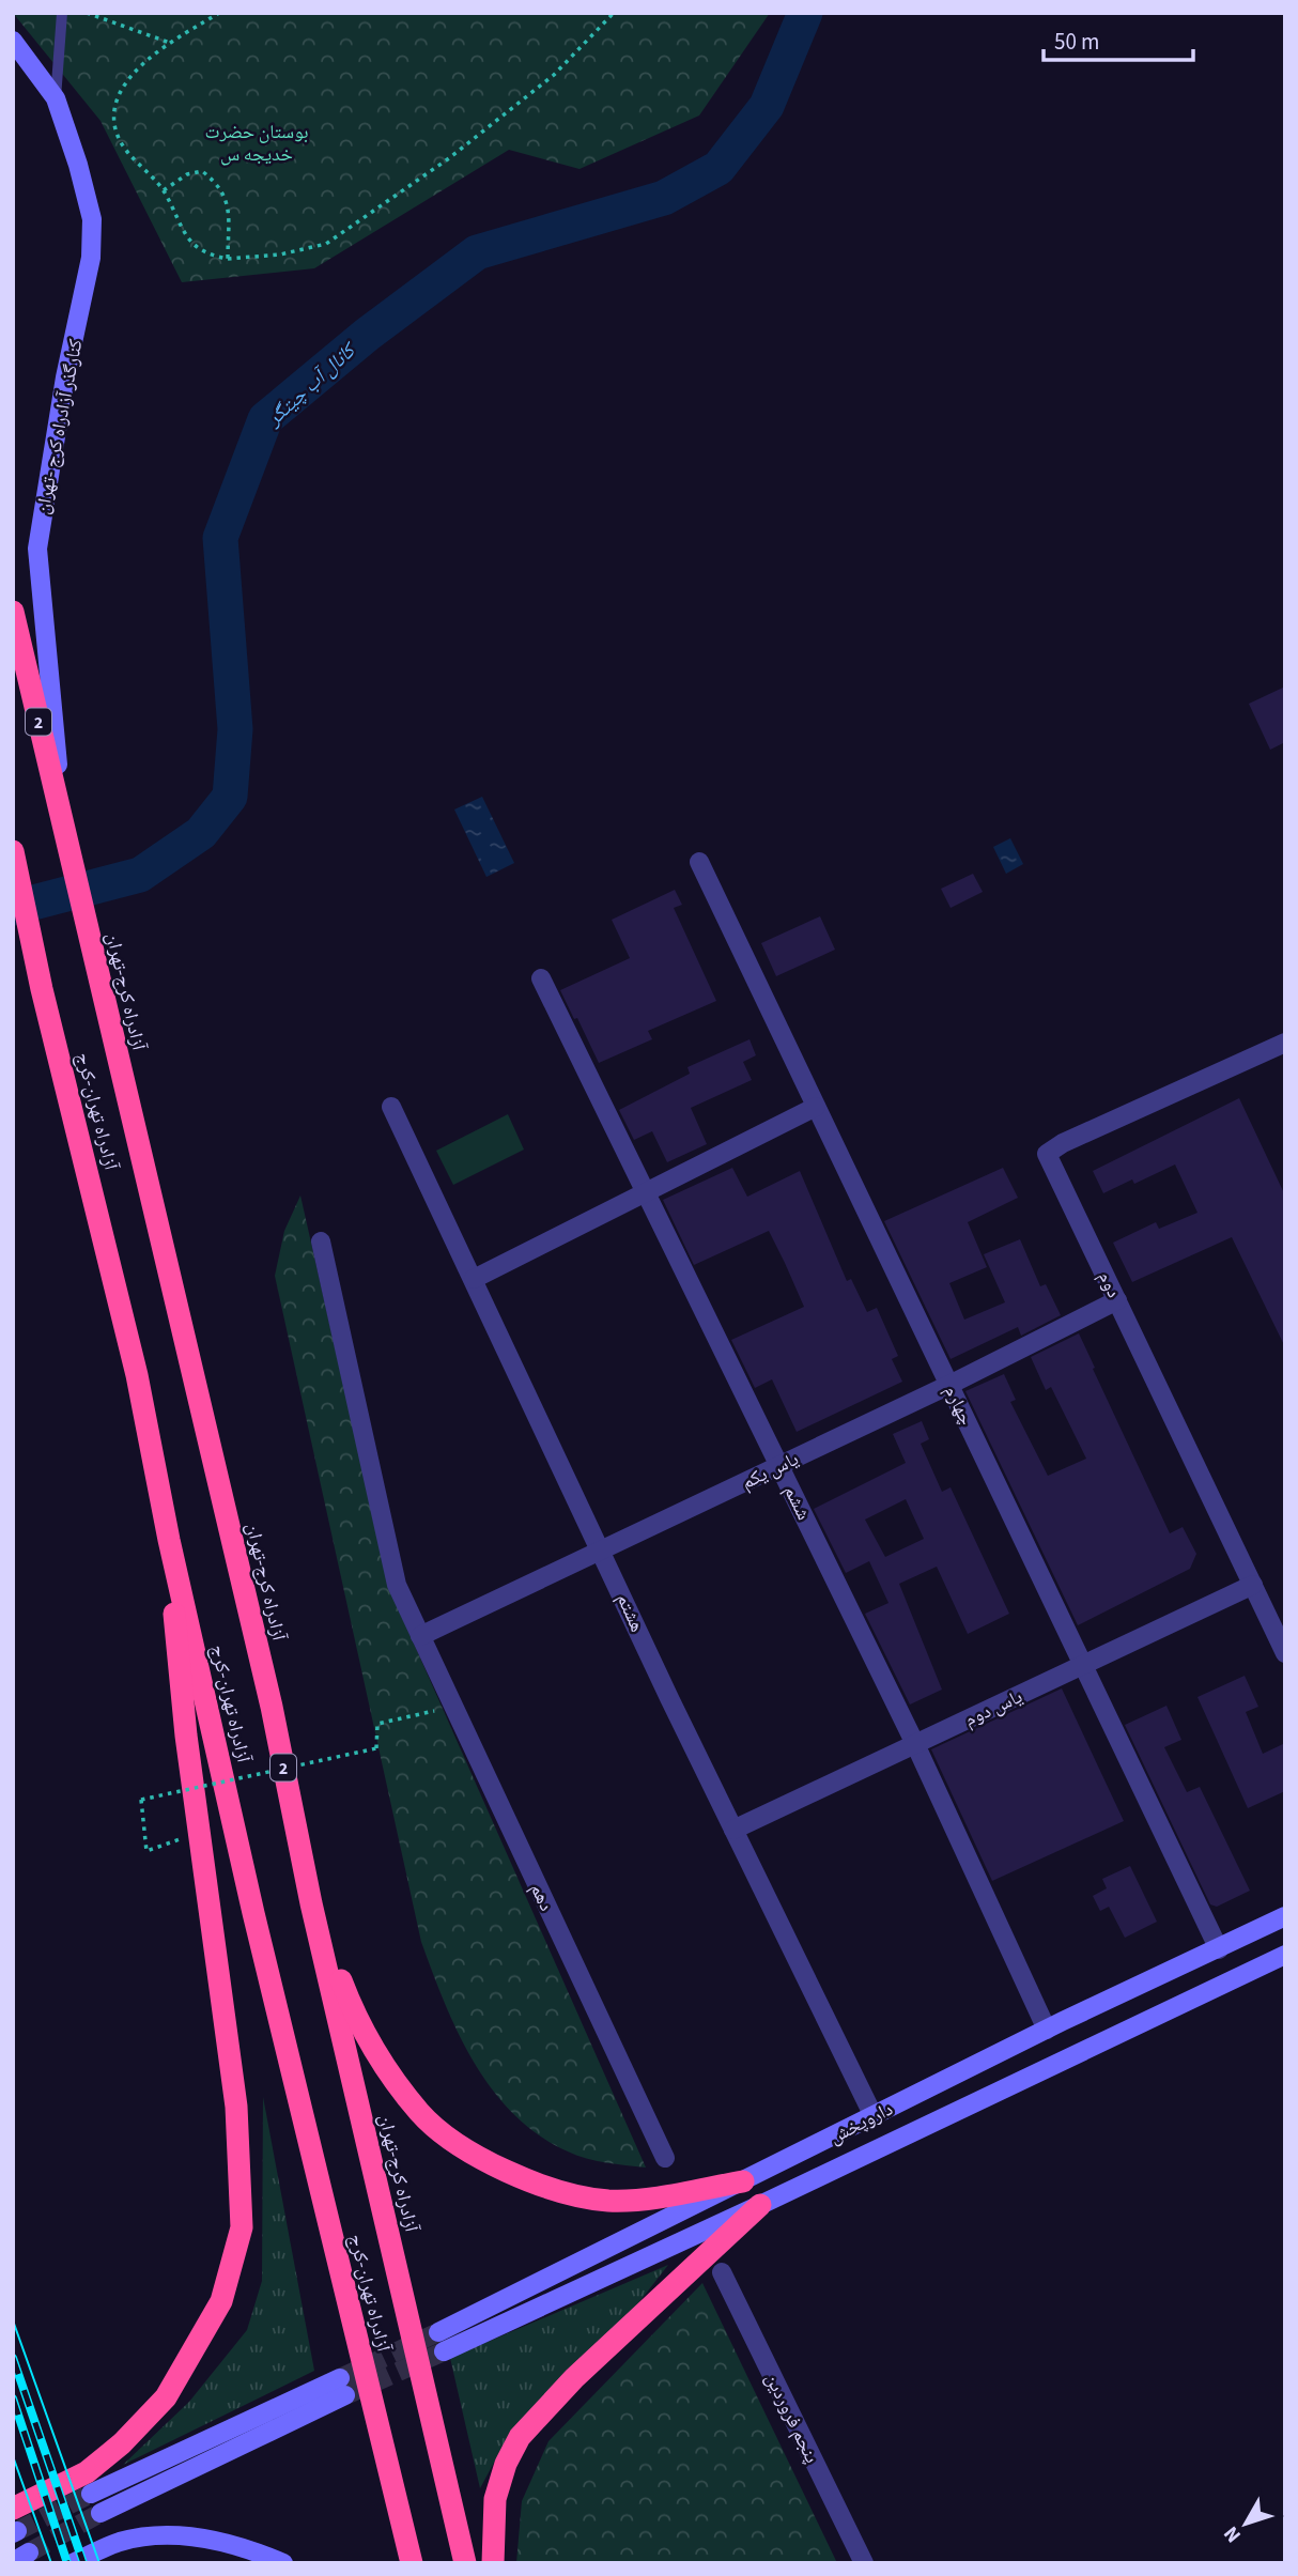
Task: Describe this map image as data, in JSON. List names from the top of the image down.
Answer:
{
  "streets": {
    "highway": ["2", "آزادراه کرج-تهران", "آزادراه تهران-کرج"],
    "street": [
      "کنارگذر آزادراه کرج -تهران",
      "دوم",
      "چهارم",
      "یاس یکم",
      "ششم",
      "هشتم",
      "یاس دوم",
      "دهم",
      "داروپخش",
      "پنجم فروردین"
    ]
  },
  "crossings": [
    ["کنارگذر آزادراه کرج -تهران", "آزادراه کرج-تهران"],
    ["دوم", "یاس یکم"],
    ["دوم", "یاس دوم"],
    ["چهارم", "یاس یکم"],
    ["چهارم", "یاس دوم"],
    ["چهارم", "داروپخش"],
    ["یاس یکم", "ششم"],
    ["یاس یکم", "هشتم"],
    ["یاس یکم", "دهم"],
    ["ششم", "یاس دوم"],
    ["ششم", "داروپخش"],
    ["هشتم", "یاس دوم"],
    ["هشتم", "داروپخش"]
  ],
  "water": ["کانال آب چیتگر"],
  "parks": ["بوستان حضرت خدیجه س"],
  "scale_bar": "50 m",
  "north": "bottom left"
}
